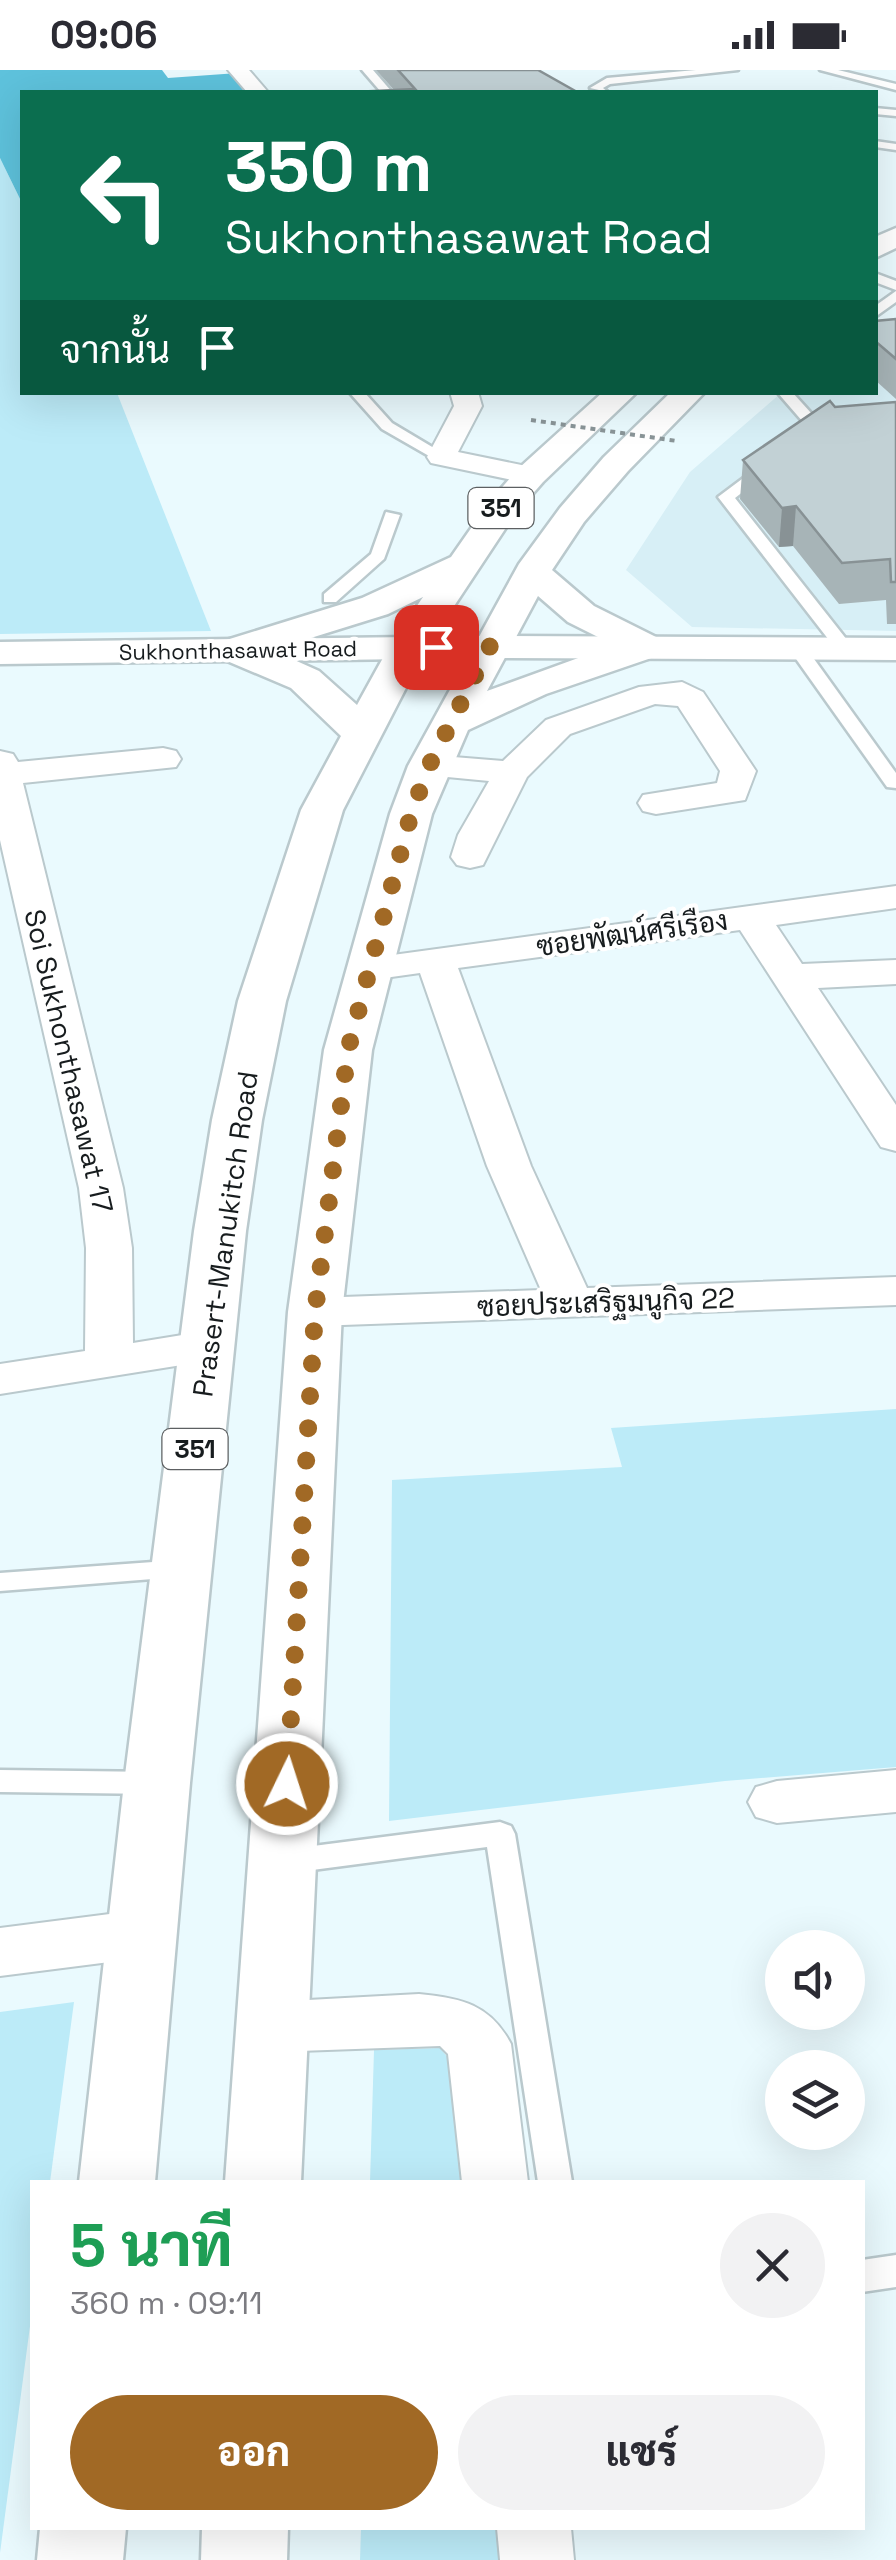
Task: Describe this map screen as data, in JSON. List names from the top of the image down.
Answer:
{
  "streets": {
    "main road": ["351", "Sukhonthasawat Road", "Prasert-Manukitch Road"],
    "street": ["ซอยพัฒน์ศรีเรือง", "Soi Sukhonthasawat 17", "ซอยประเสริฐมนูกิจ 22"]
  },
  "crossings": [
    ["Sukhonthasawat Road", "Prasert-Manukitch Road"],
    ["ซอยพัฒน์ศรีเรือง", "Prasert-Manukitch Road"],
    ["Prasert-Manukitch Road", "ซอยประเสริฐมนูกิจ 22"]
  ],
  "page": {
    "status": "09:06",
    "turn": ["350 m", "Sukhonthasawat Road"],
    "then": "จากนั้น",
    "heading": ["5 นาที", "360 m · 09:11"],
    "buttons": ["ออก", "แชร์"]
  }
}
